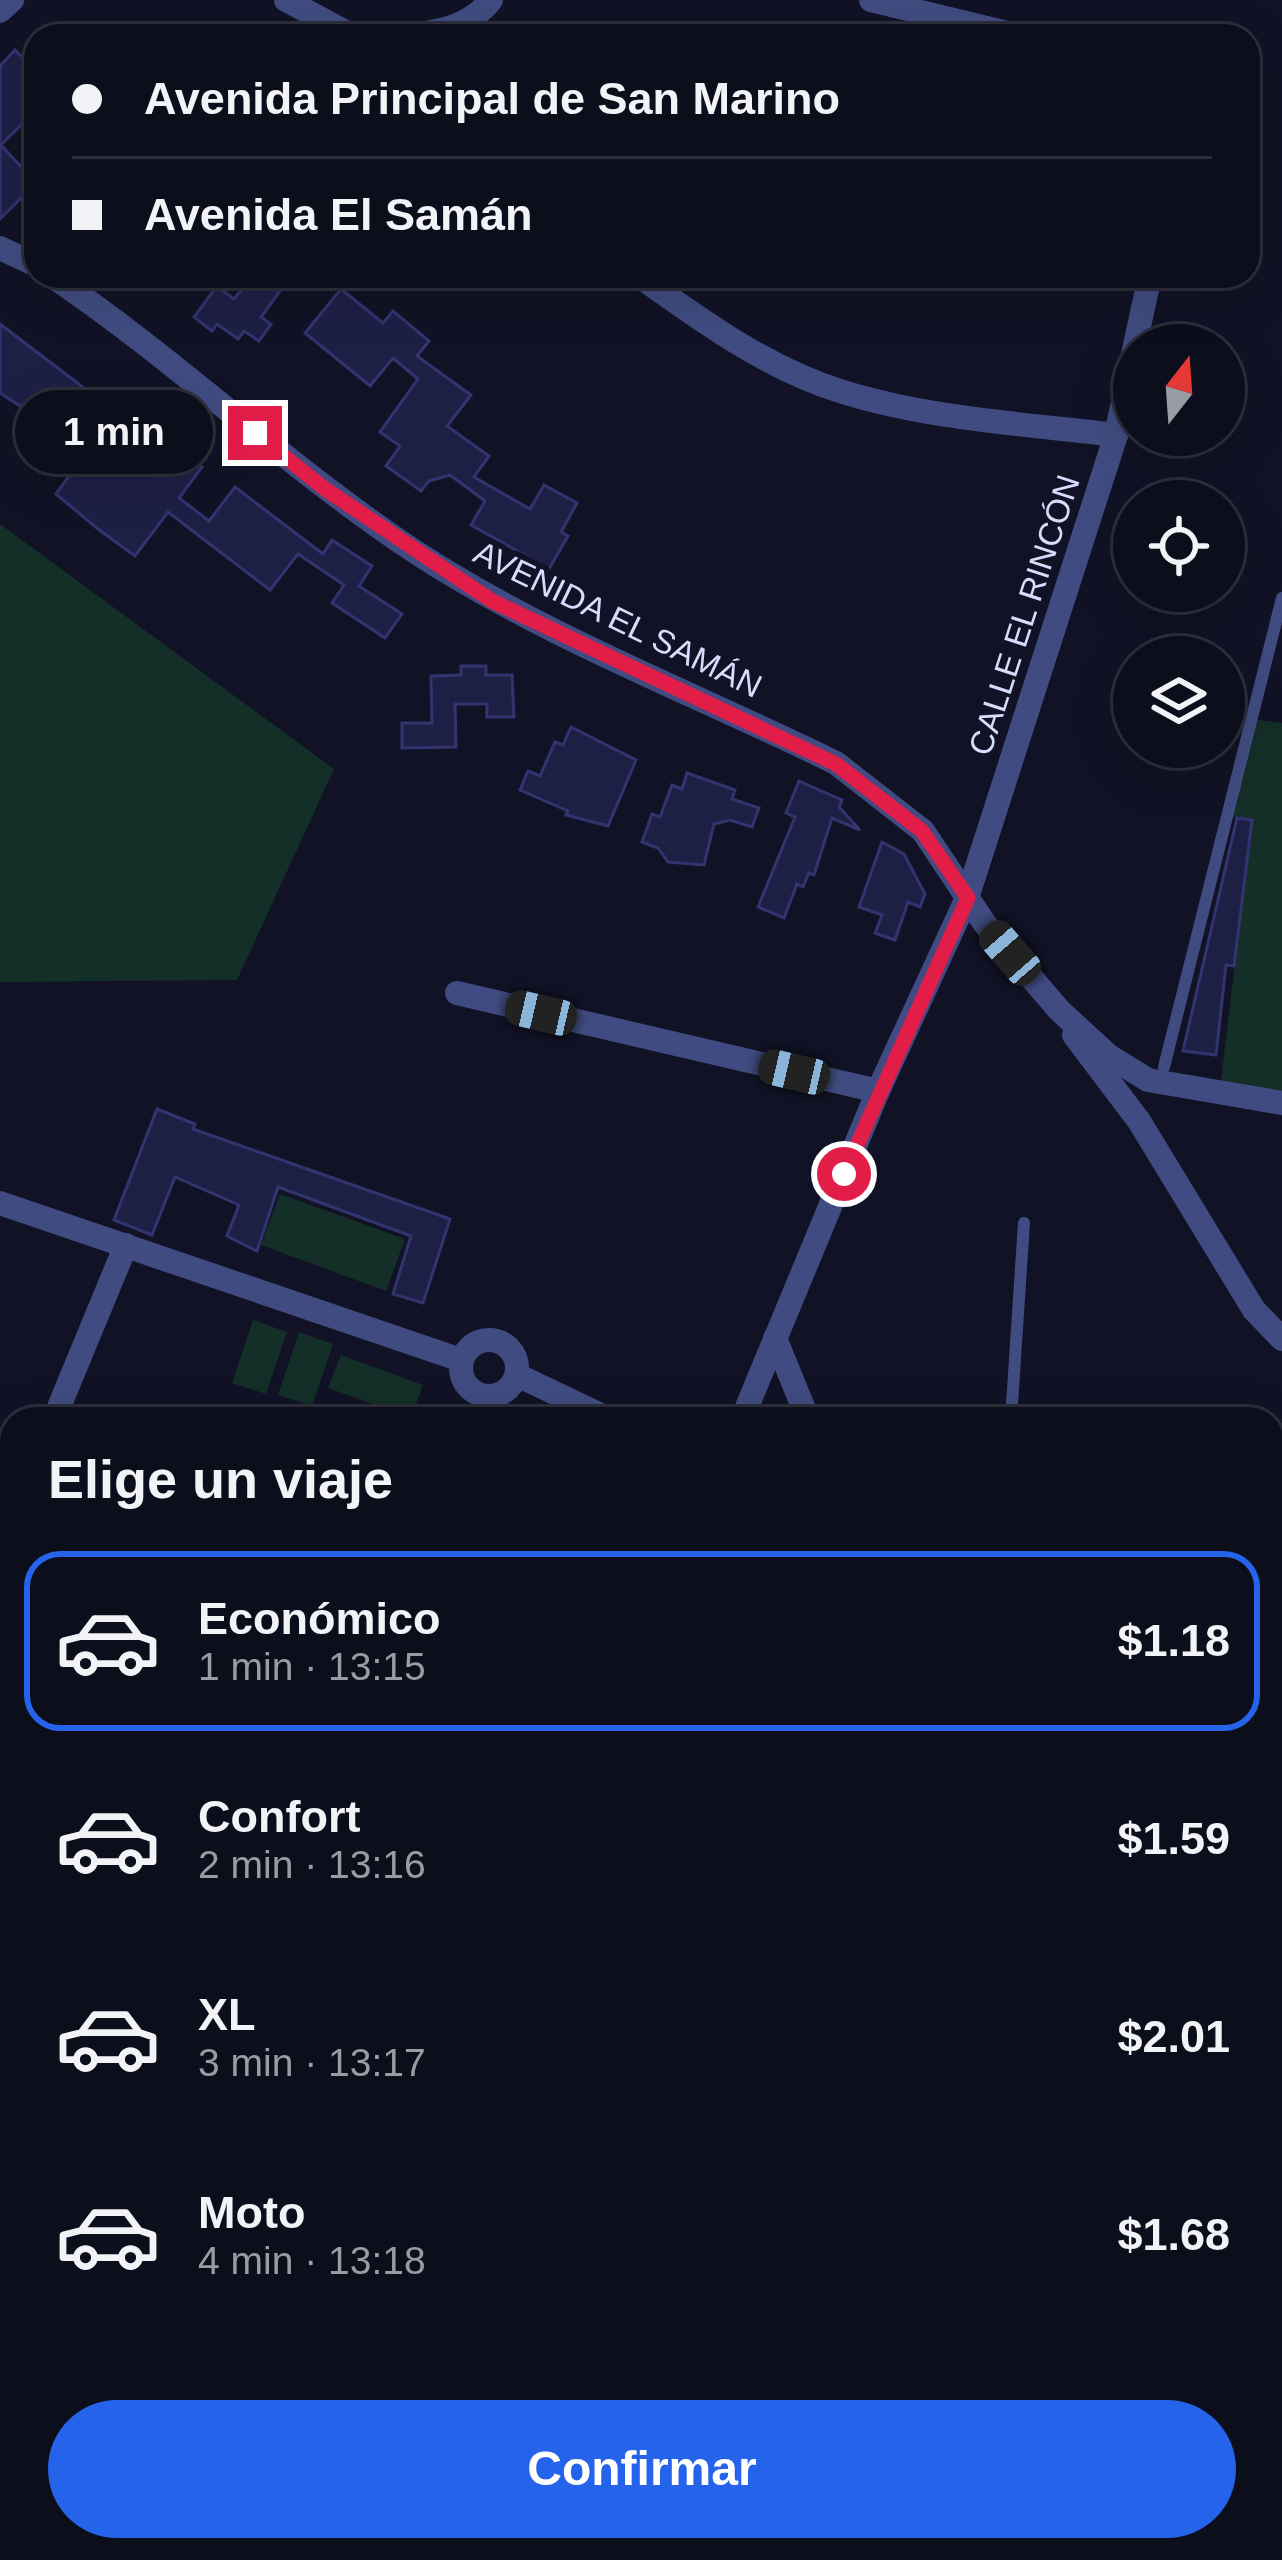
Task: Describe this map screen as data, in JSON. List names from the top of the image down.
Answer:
{
  "streets": {
    "street": ["CALLE EL RINCÓN", "AVENIDA EL SAMÁN"]
  },
  "crossings": [
    ["CALLE EL RINCÓN", "AVENIDA EL SAMÁN"]
  ],
  "north": "top",
  "page": {
    "banner": ["Avenida Principal de San Marino", "Avenida El Samán"],
    "bubble": "1 min",
    "heading": "Elige un viaje",
    "list": [
      {
        "name": "Económico",
        "note": "1 min · 13:15",
        "value": "$1.18"
      },
      {
        "name": "Confort",
        "note": "2 min · 13:16",
        "value": "$1.59"
      },
      {
        "name": "XL",
        "note": "3 min · 13:17",
        "value": "$2.01"
      },
      {
        "name": "Moto",
        "note": "4 min · 13:18",
        "value": "$1.68"
      }
    ],
    "buttons": "Confirmar"
  }
}
